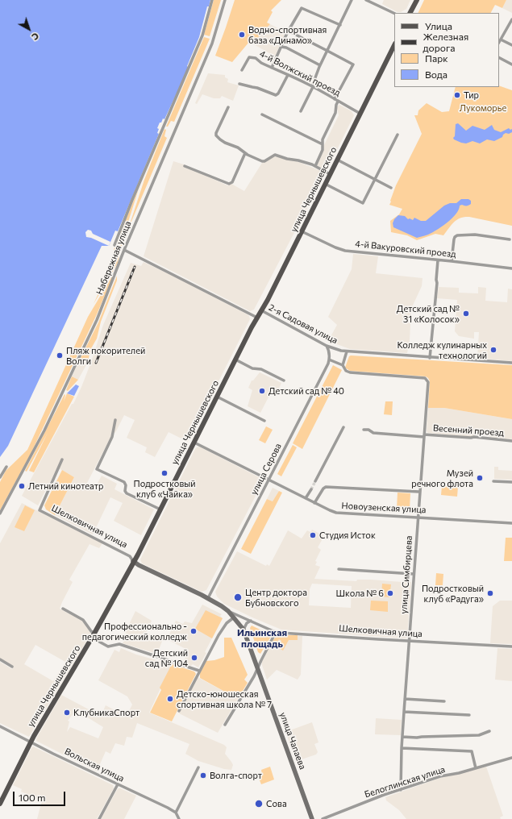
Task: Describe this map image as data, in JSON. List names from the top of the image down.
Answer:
{
  "streets": {
    "main road": ["улица Чернышевского"],
    "street": [
      "4-й Волжский проезд",
      "4-й Вакуровский проезд",
      "Набережная улица",
      "2-я Садовая улица",
      "Весенний проезд",
      "улица Серова",
      "Новоузенская улица",
      "Шелковичная улица",
      "улица Симбирцева",
      "улица Чапаева",
      "Вольская улица",
      "Белоглинская улица"
    ]
  },
  "crossings": [
    ["4-й Волжский проезд", "улица Чернышевского"],
    ["улица Чернышевского", "4-й Вакуровский проезд"],
    ["улица Чернышевского", "2-я Садовая улица"],
    ["улица Чернышевского", "Новоузенская улица"],
    ["улица Чернышевского", "Шелковичная улица"],
    ["улица Чернышевского", "Вольская улица"],
    ["Набережная улица", "2-я Садовая улица"],
    ["Весенний проезд", "улица Симбирцева"],
    ["улица Серова", "Новоузенская улица"],
    ["улица Серова", "Шелковичная улица"],
    ["Новоузенская улица", "улица Симбирцева"],
    ["Шелковичная улица", "улица Симбирцева"],
    ["улица Симбирцева", "Белоглинская улица"]
  ],
  "districts": ["Ильинская площадь"],
  "parks": ["Лукоморье"],
  "places": [
    "Водно-спортивная база «Динамо»",
    "Тир",
    "Детский сад № 31 «Колосок»",
    "Колледж кулинарных технологий",
    "Пляж покорителей Волги",
    "Детский сад № 40",
    "Подростковый клуб «Чайка»",
    "Музей речного флота",
    "Летний кинотеатр",
    "Студия Исток",
    "Школа № 6",
    "Подростковый клуб «Радуга»",
    "Центр доктора Бубновского",
    "Профессионально - педагогический колледж",
    "Детский сад № 104",
    "Детско-юношеская спортивная школа № 7",
    "КлубникаСпорт",
    "Волга-спорт",
    "Сова"
  ],
  "legend": [
    "Улица",
    "Железная дорога",
    "Парк",
    "Вода"
  ],
  "scale_bar": "100 m",
  "north": "bottom right"
}
